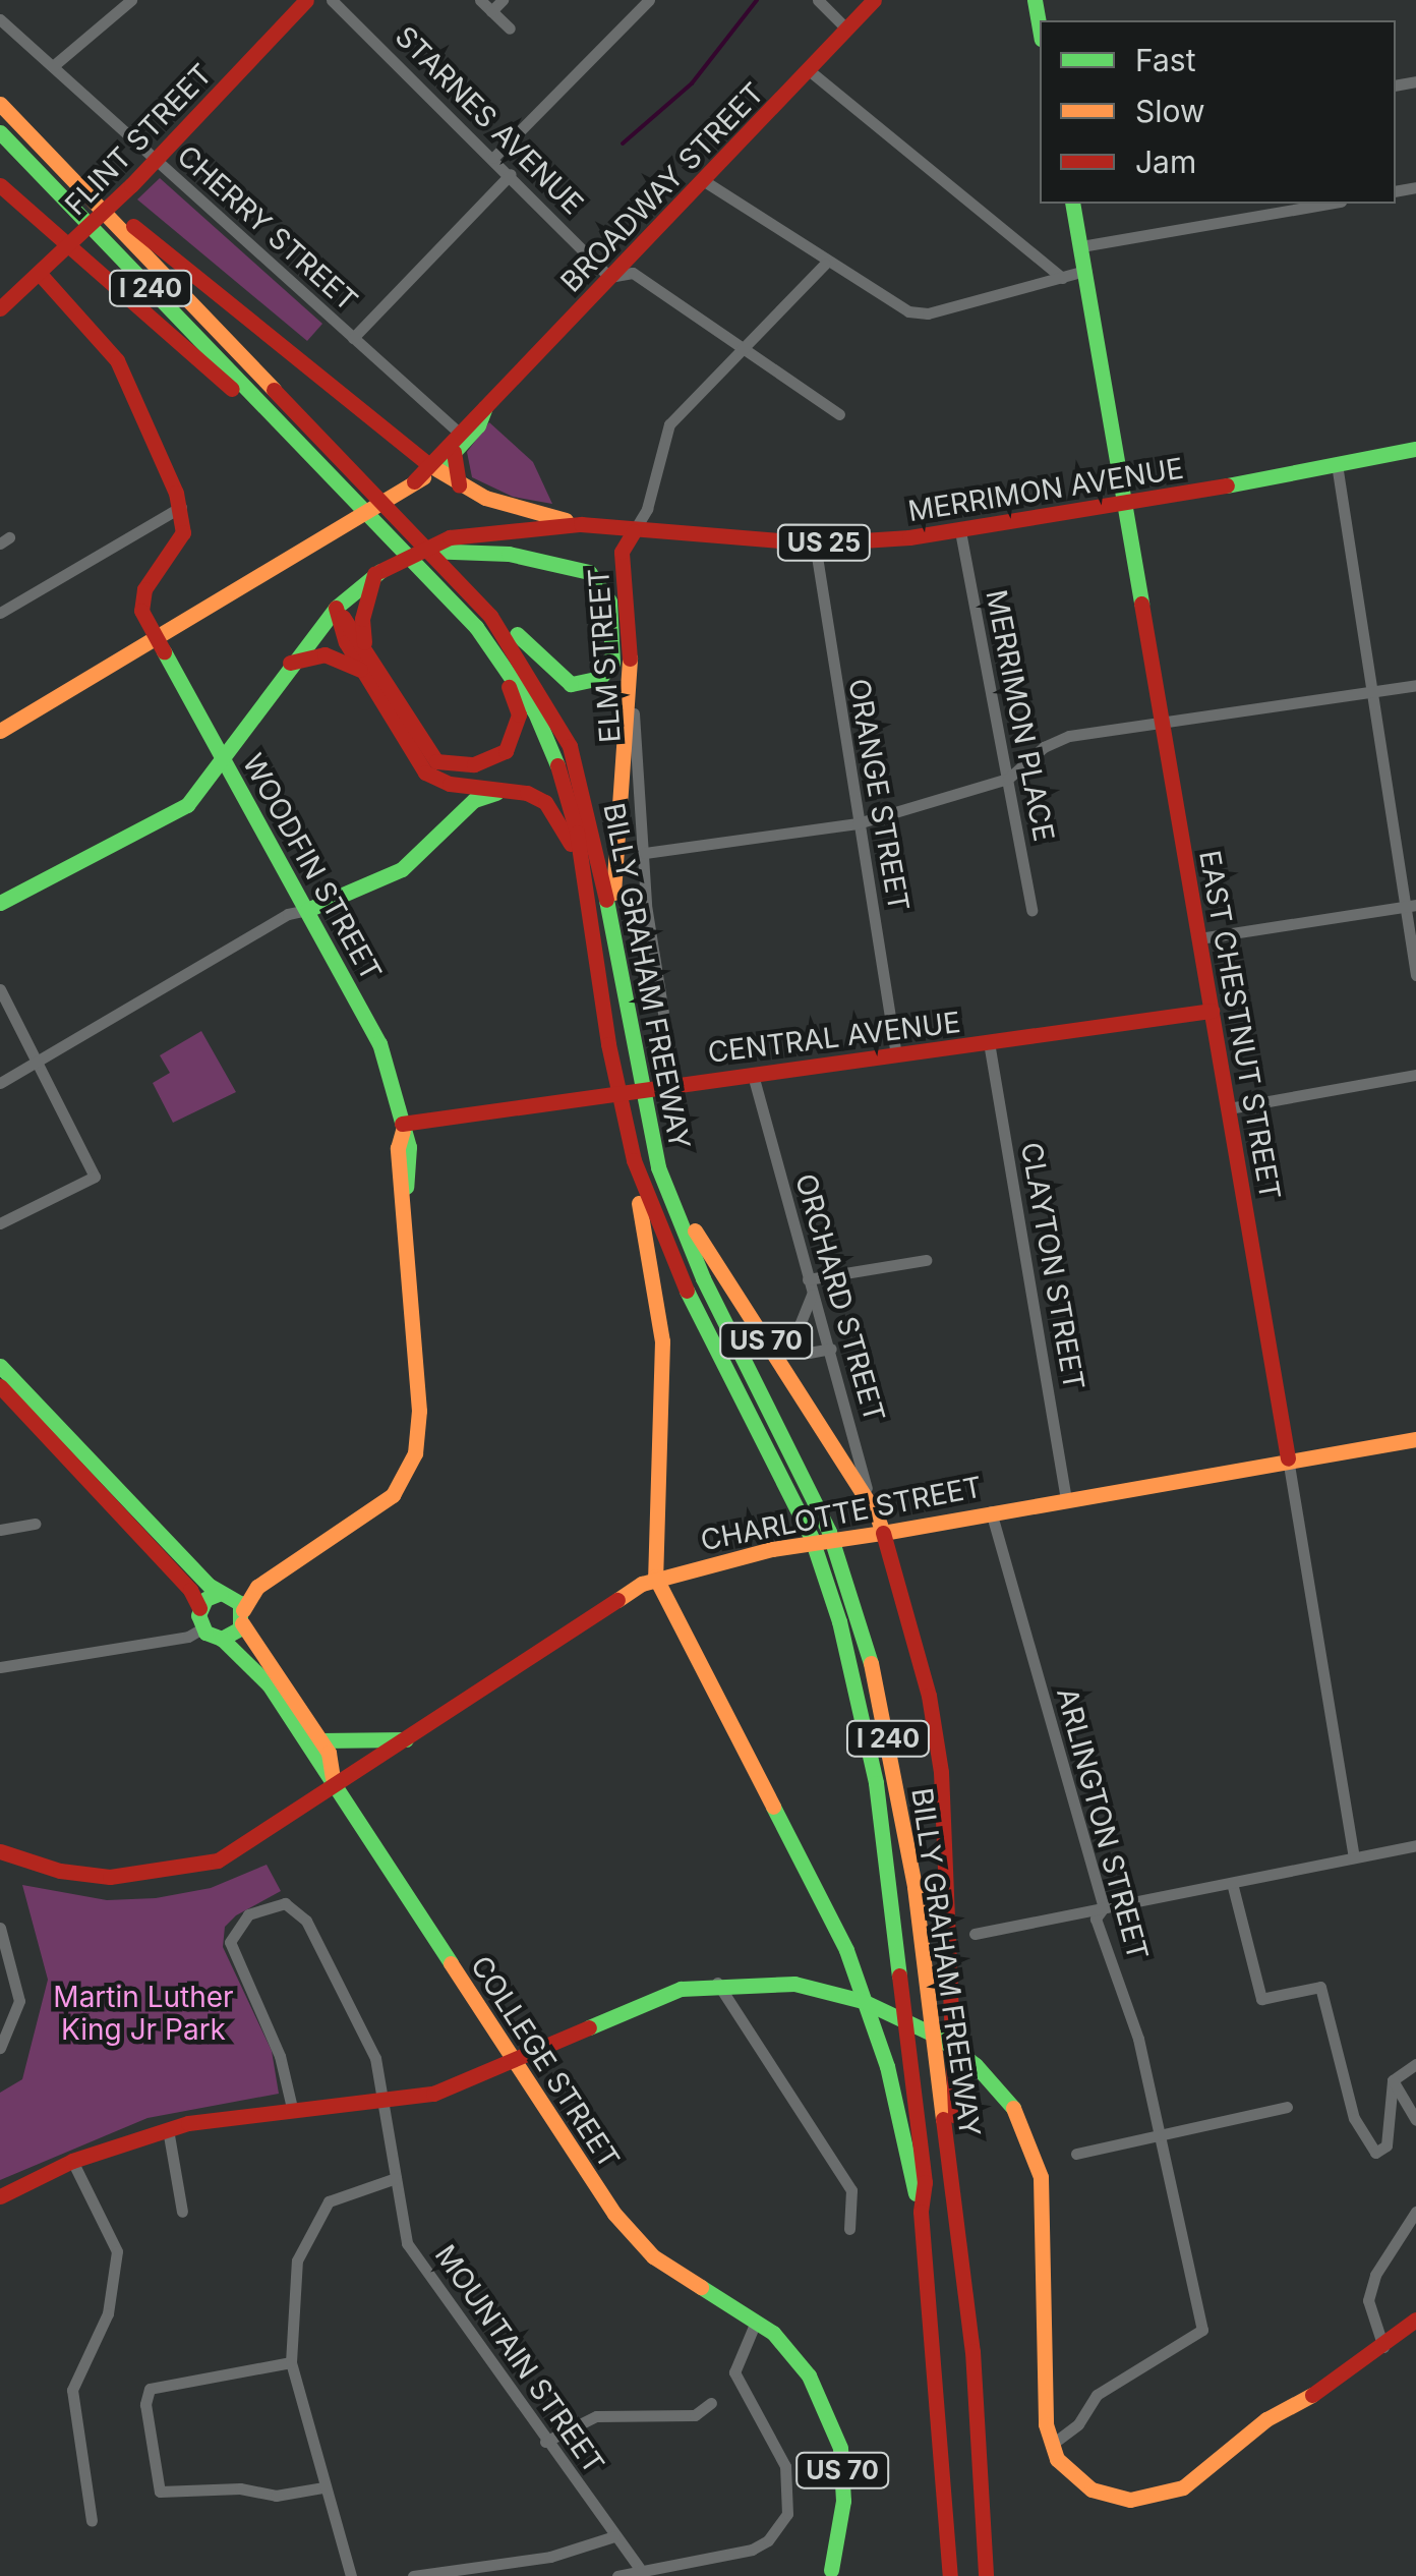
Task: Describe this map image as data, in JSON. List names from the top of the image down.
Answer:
{
  "streets": {
    "main road": [
      "FLINT STREET",
      "BROADWAY STREET",
      "I 240",
      "MERRIMON AVENUE",
      "US 25",
      "ELM STREET",
      "WOODFIN STREET",
      "BILLY GRAHAM FREEWAY",
      "EAST CHESTNUT STREET",
      "CENTRAL AVENUE",
      "ORCHARD STREET",
      "US 70",
      "CHARLOTTE STREET",
      "COLLEGE STREET"
    ],
    "street": [
      "STARNES AVENUE",
      "CHERRY STREET",
      "MERRIMON PLACE",
      "ORANGE STREET",
      "CLAYTON STREET",
      "ARLINGTON STREET",
      "MOUNTAIN STREET"
    ]
  },
  "crossings": [
    ["STARNES AVENUE", "BROADWAY STREET"],
    ["FLINT STREET", "CHERRY STREET"],
    ["BROADWAY STREET", "CHERRY STREET"],
    ["BROADWAY STREET", "WOODFIN STREET"],
    ["MERRIMON AVENUE", "US 25"],
    ["MERRIMON AVENUE", "ELM STREET"],
    ["MERRIMON AVENUE", "MERRIMON PLACE"],
    ["MERRIMON AVENUE", "ORANGE STREET"],
    ["MERRIMON AVENUE", "EAST CHESTNUT STREET"],
    ["US 25", "WOODFIN STREET"],
    ["ELM STREET", "CENTRAL AVENUE"],
    ["ORANGE STREET", "CENTRAL AVENUE"],
    ["WOODFIN STREET", "CENTRAL AVENUE"],
    ["BILLY GRAHAM FREEWAY", "ORCHARD STREET"],
    ["BILLY GRAHAM FREEWAY", "US 70"],
    ["EAST CHESTNUT STREET", "CENTRAL AVENUE"],
    ["EAST CHESTNUT STREET", "CHARLOTTE STREET"],
    ["CENTRAL AVENUE", "CLAYTON STREET"],
    ["CENTRAL AVENUE", "ORCHARD STREET"],
    ["CLAYTON STREET", "CHARLOTTE STREET"],
    ["ORCHARD STREET", "US 70"],
    ["ORCHARD STREET", "CHARLOTTE STREET"],
    ["CHARLOTTE STREET", "ARLINGTON STREET"],
    ["CHARLOTTE STREET", "COLLEGE STREET"]
  ],
  "parks": ["Martin Luther King Jr Park"],
  "legend": ["Fast", "Slow", "Jam"]
}
